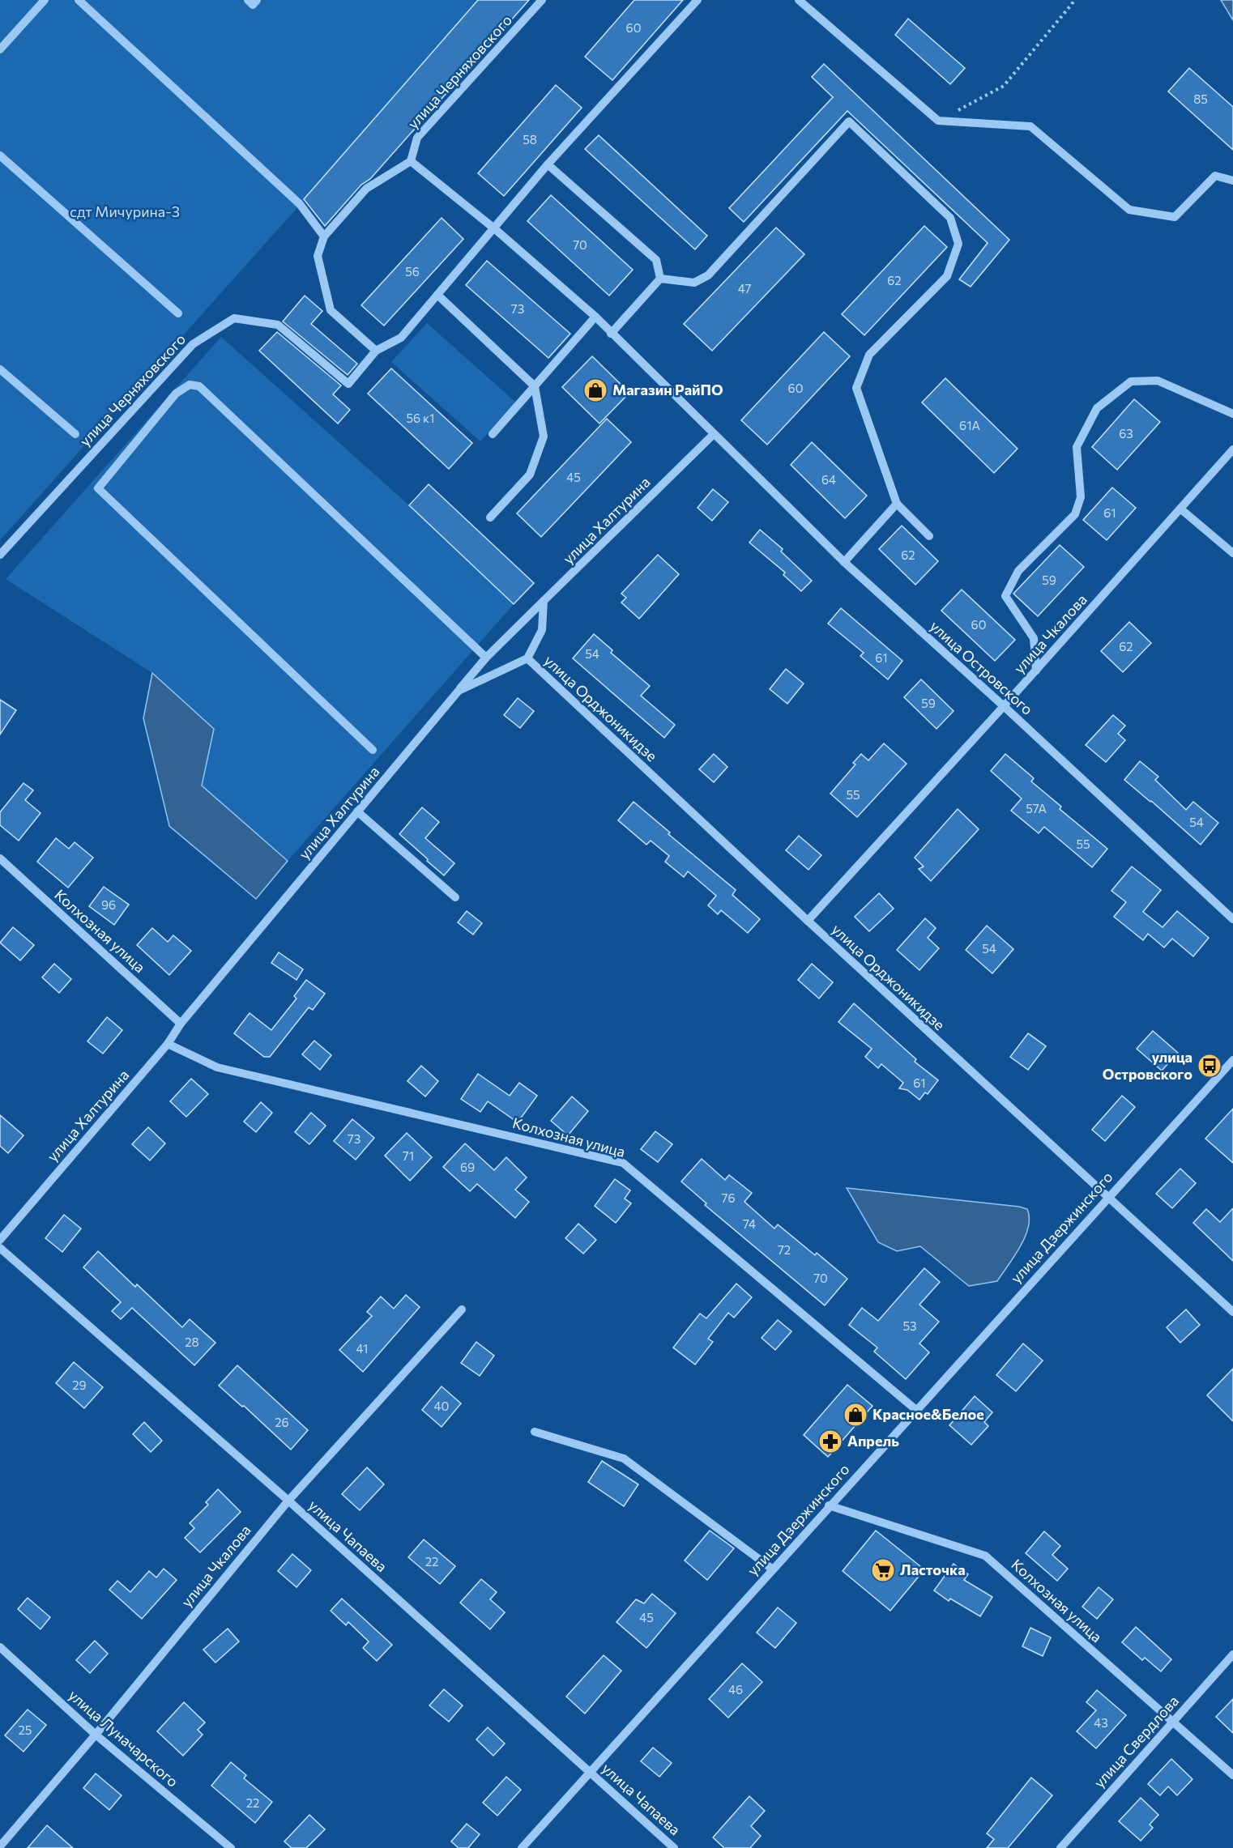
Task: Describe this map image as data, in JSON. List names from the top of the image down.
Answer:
{
  "streets": {
    "street": [
      "улица Черняховского",
      "улица Халтурина",
      "улица Чкалова",
      "улица Островского",
      "улица Орджоникидзе",
      "Колхозная улица",
      "улица Дзержинского",
      "улица Чапаева",
      "улица Луначарского",
      "улица Свердлова"
    ]
  },
  "crossings": [
    ["улица Черняховского", "улица Островского"],
    ["улица Халтурина", "улица Островского"],
    ["улица Халтурина", "улица Орджоникидзе"],
    ["улица Халтурина", "Колхозная улица"],
    ["улица Чкалова", "улица Островского"],
    ["улица Чкалова", "улица Орджоникидзе"],
    ["улица Чкалова", "улица Чапаева"],
    ["улица Чкалова", "улица Луначарского"],
    ["улица Орджоникидзе", "улица Дзержинского"],
    ["Колхозная улица", "улица Дзержинского"],
    ["Колхозная улица", "улица Свердлова"],
    ["улица Дзержинского", "улица Чапаева"]
  ],
  "parks": ["сдт Мичурина-3"],
  "places": {
    "shop": ["Магазин РайПО", "Красное&Белое"],
    "bus stop": ["улица Островского"],
    "pharmacy": ["Апрель"],
    "supermarket": ["Ласточка"]
  },
  "house_numbers": [
    "60",
    "85",
    "58",
    "70",
    "56",
    "62",
    "47",
    "73",
    "60",
    "56 к1",
    "61А",
    "63",
    "45",
    "64",
    "61",
    "62",
    "59",
    "60",
    "62",
    "54",
    "61",
    "59",
    "55",
    "57А",
    "54",
    "55",
    "96",
    "54",
    "61",
    "73",
    "71",
    "69",
    "76",
    "74",
    "72",
    "70",
    "53",
    "28",
    "41",
    "29",
    "40",
    "26",
    "22",
    "45",
    "46",
    "43",
    "25",
    "22"
  ]
}
